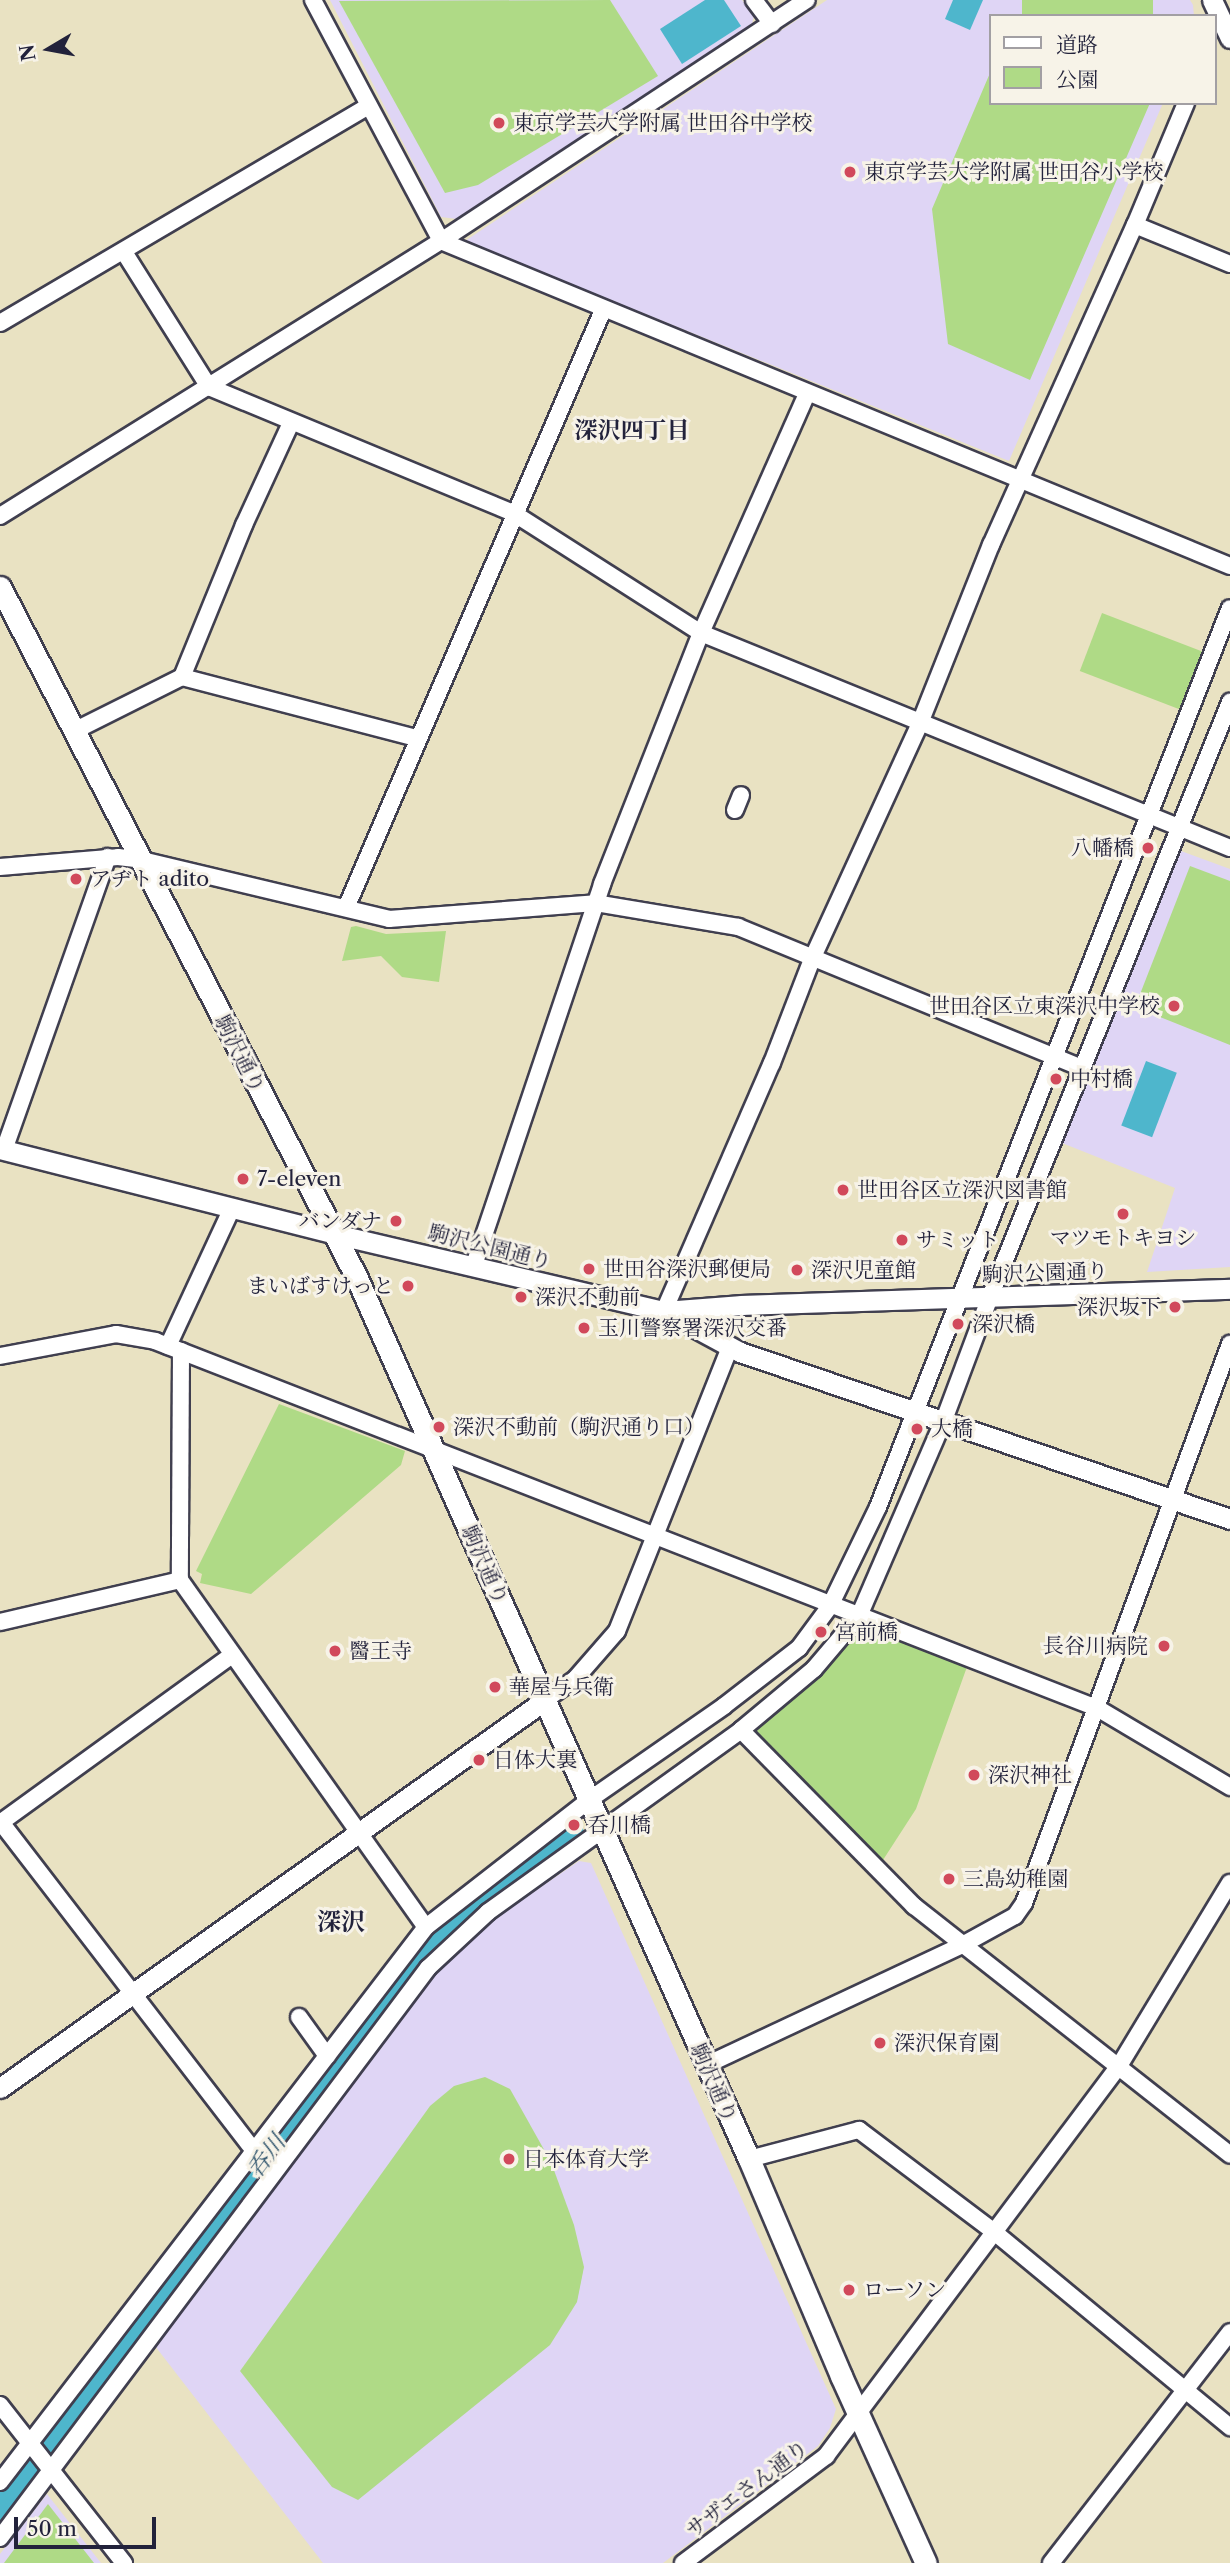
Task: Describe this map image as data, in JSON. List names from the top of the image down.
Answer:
{
  "streets": {
    "main road": ["駒沢通り"],
    "street": ["駒沢公園通り", "サザエさん通り"]
  },
  "crossings": [
    ["駒沢通り", "駒沢公園通り"],
    ["駒沢通り", "サザエさん通り"]
  ],
  "districts": ["深沢四丁目", "深沢"],
  "water": ["呑川"],
  "places": [
    "東京学芸大学附属 世田谷中学校",
    "東京学芸大学附属 世田谷小学校",
    "八幡橋",
    "アヂト adito",
    "世田谷区立東深沢中学校",
    "中村橋",
    "7-eleven",
    "世田谷区立深沢図書館",
    "マツモトキヨシ",
    "バンダナ",
    "サミット",
    "世田谷深沢郵便局",
    "深沢児童館",
    "まいばすけっと",
    "深沢不動前",
    "深沢坂下",
    "深沢橋",
    "玉川警察署深沢交番",
    "深沢不動前（駒沢通り口）",
    "大橋",
    "宮前橋",
    "長谷川病院",
    "醫王寺",
    "華屋与兵衛",
    "日体大裏",
    "深沢神社",
    "呑川橋",
    "三島幼稚園",
    "深沢保育園",
    "日本体育大学",
    "ローソン"
  ],
  "legend": ["道路", "公園"],
  "scale_bar": "50 m",
  "north": "left"
}
